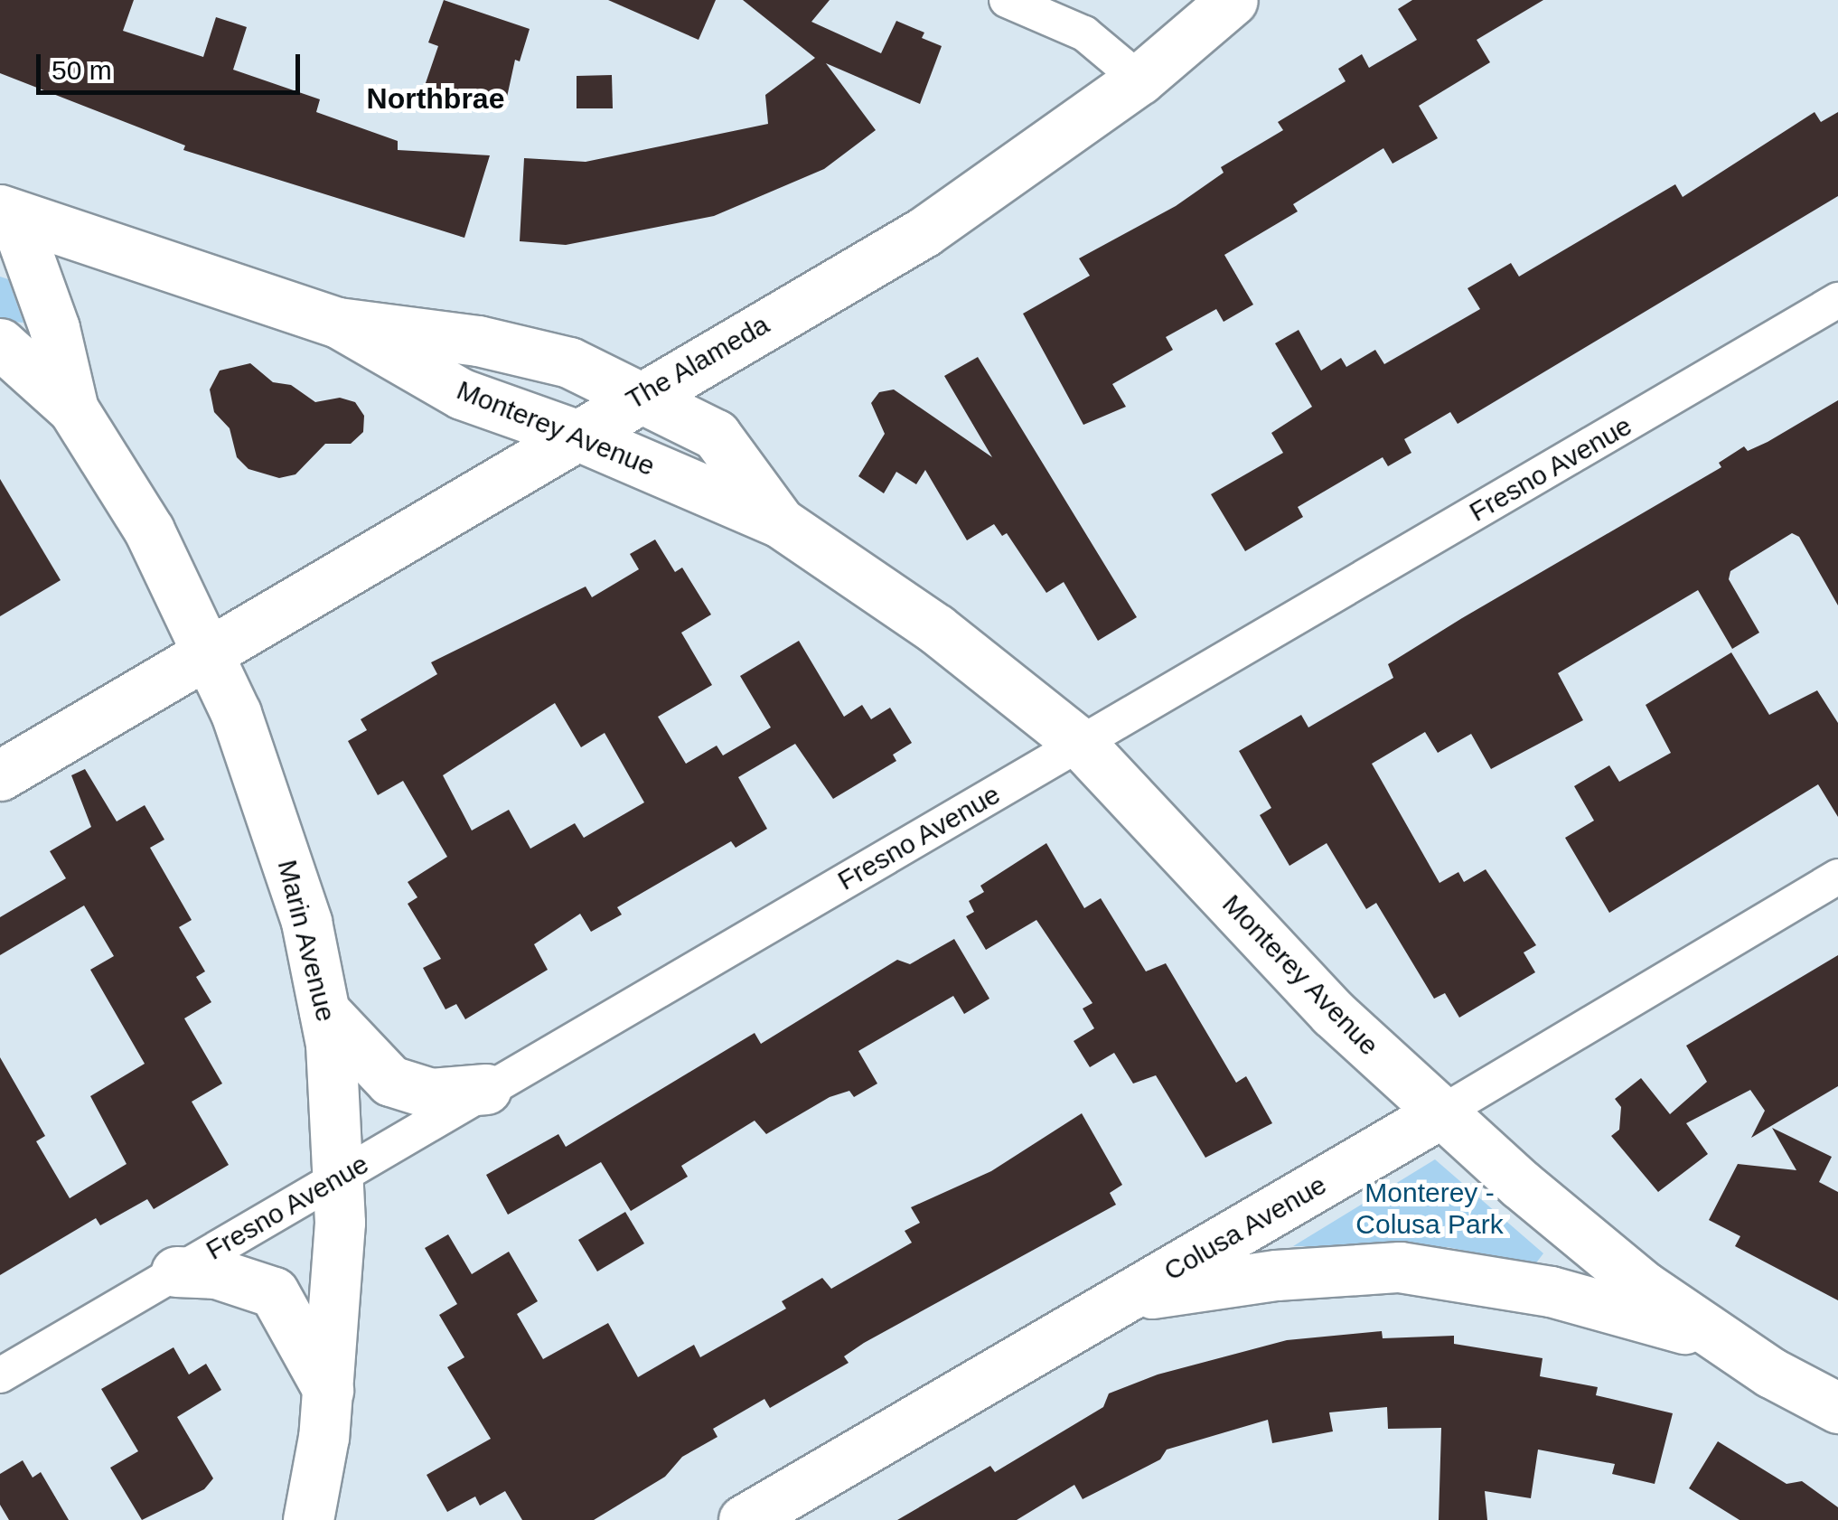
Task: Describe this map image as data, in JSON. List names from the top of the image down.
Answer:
{
  "streets": {
    "main road": [
      "The Alameda",
      "Monterey Avenue",
      "Marin Avenue",
      "Colusa Avenue"
    ],
    "street": ["Fresno Avenue"]
  },
  "crossings": [
    ["The Alameda", "Monterey Avenue"],
    ["The Alameda", "Marin Avenue"],
    ["Monterey Avenue", "Fresno Avenue"],
    ["Monterey Avenue", "Marin Avenue"],
    ["Monterey Avenue", "Colusa Avenue"],
    ["Fresno Avenue", "Marin Avenue"]
  ],
  "districts": ["Northbrae"],
  "parks": ["Monterey - Colusa Park"],
  "scale_bar": "50 m"
}
